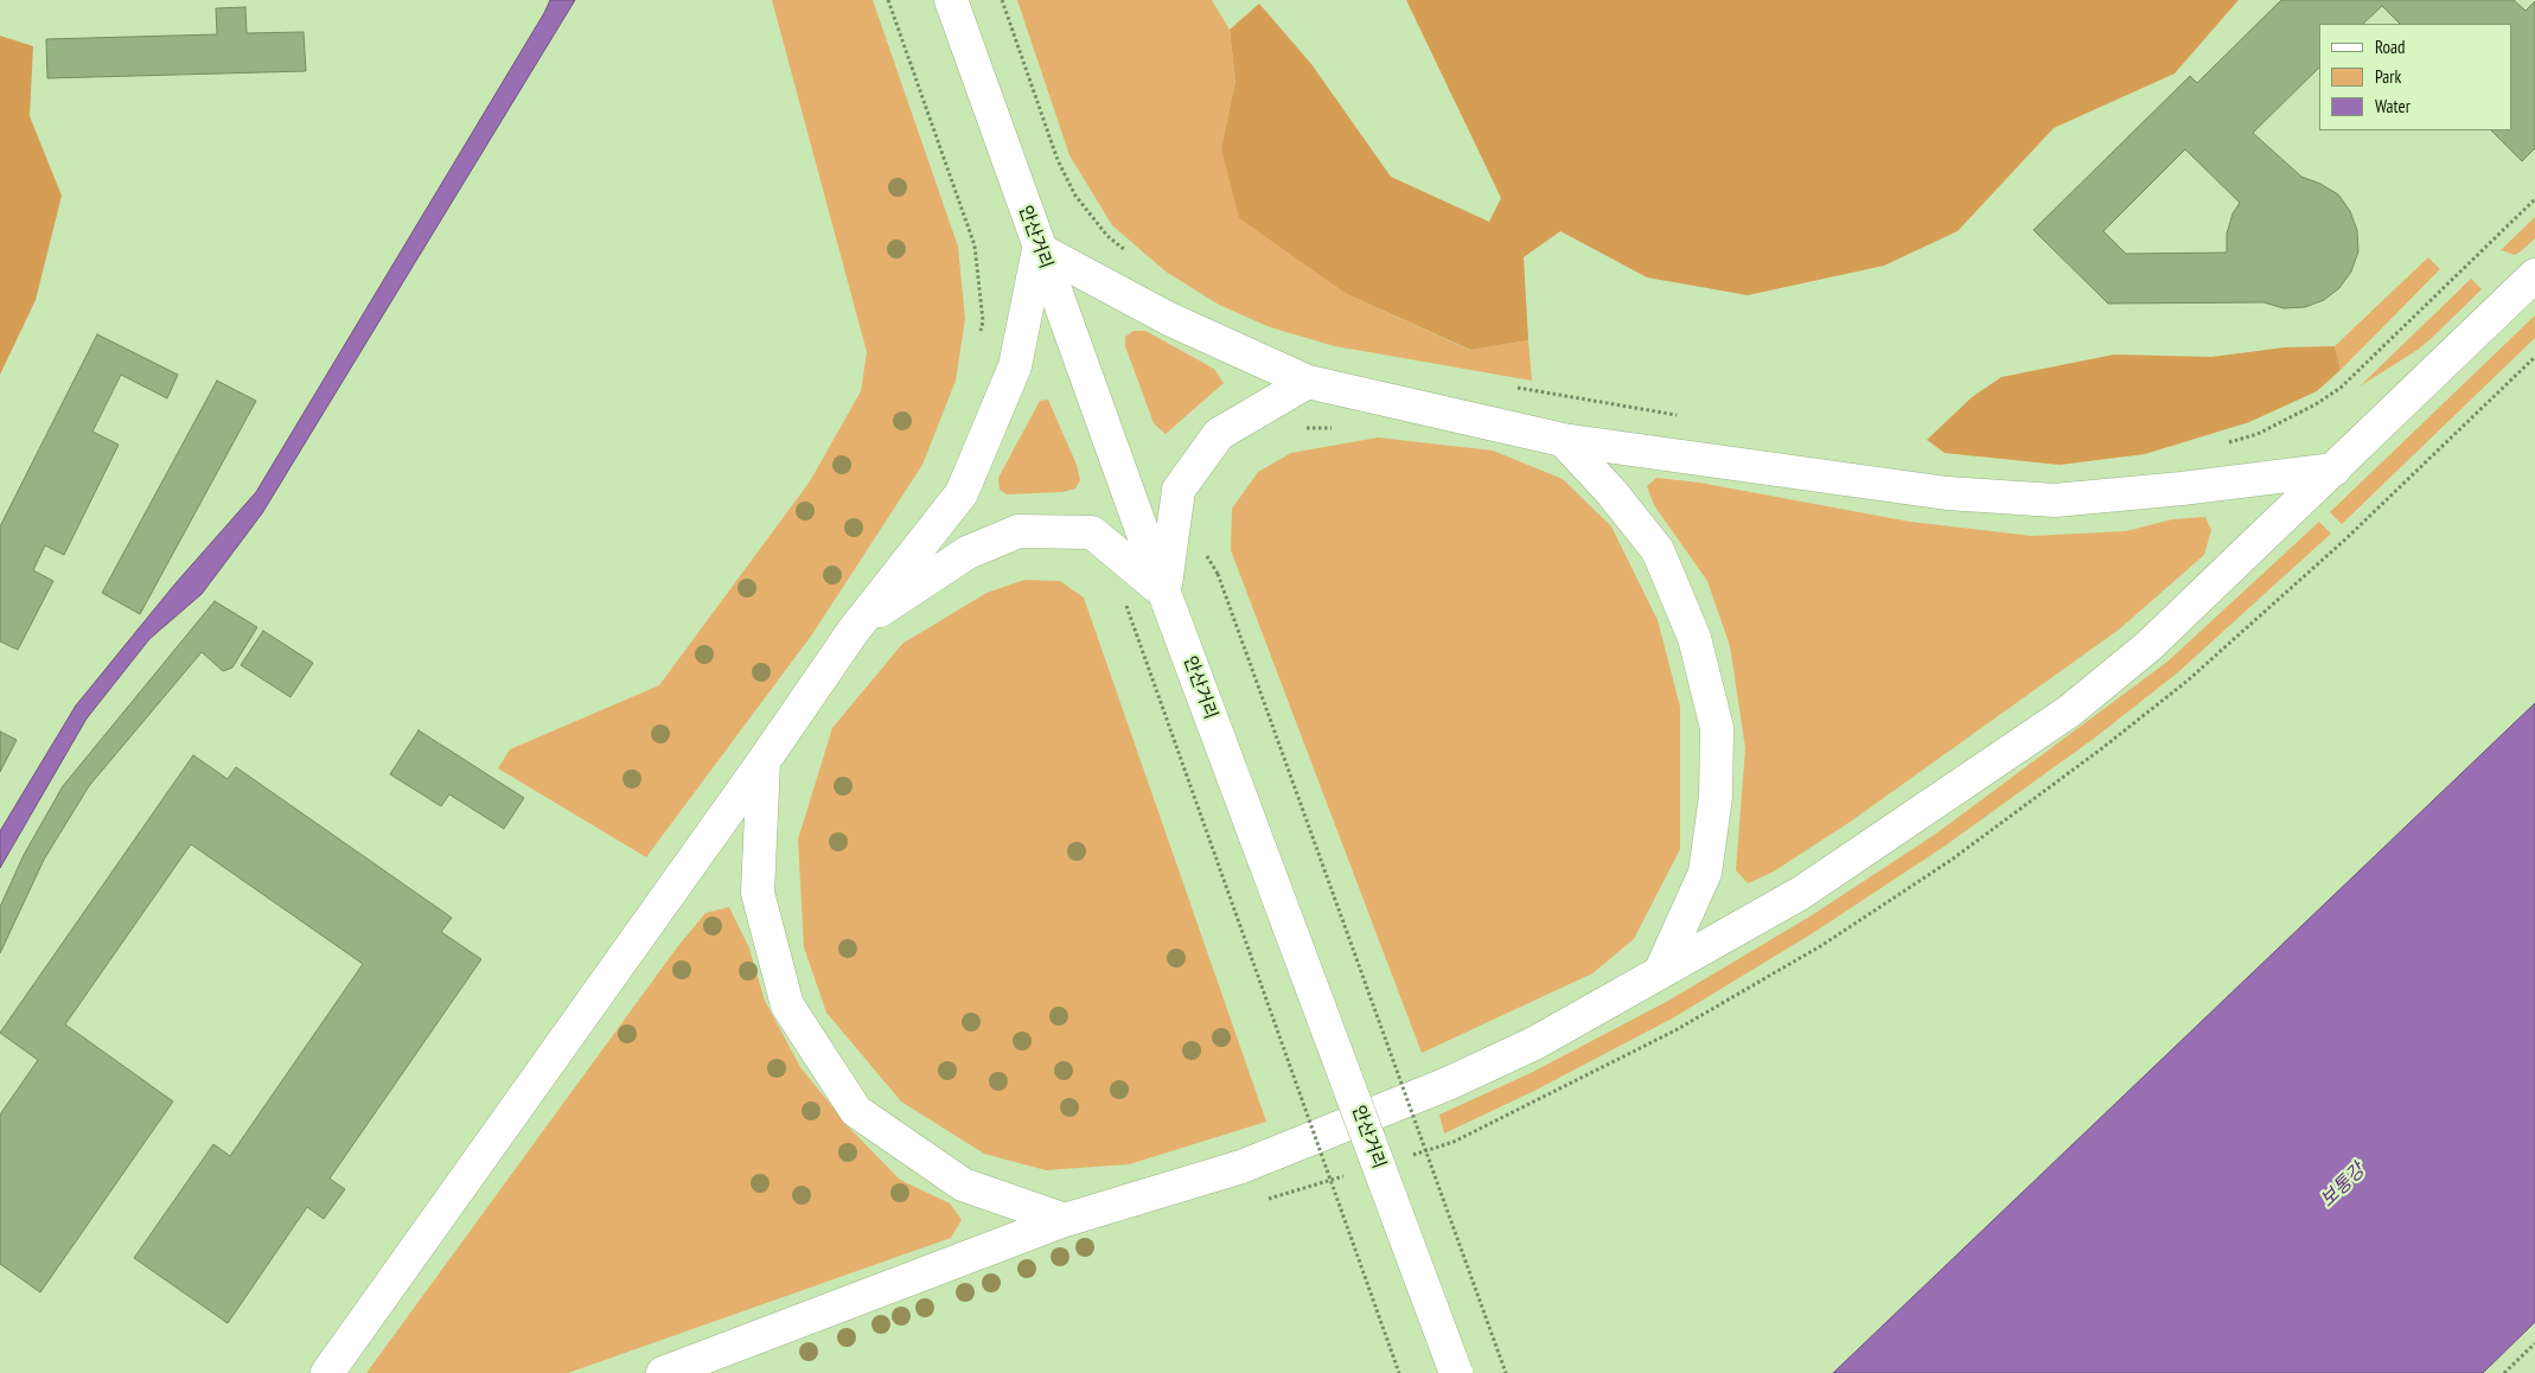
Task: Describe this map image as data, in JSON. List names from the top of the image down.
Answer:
{
  "streets": {
    "street": ["안산거리"]
  },
  "water": ["보통강"],
  "legend": ["Road", "Park", "Water"]
}
